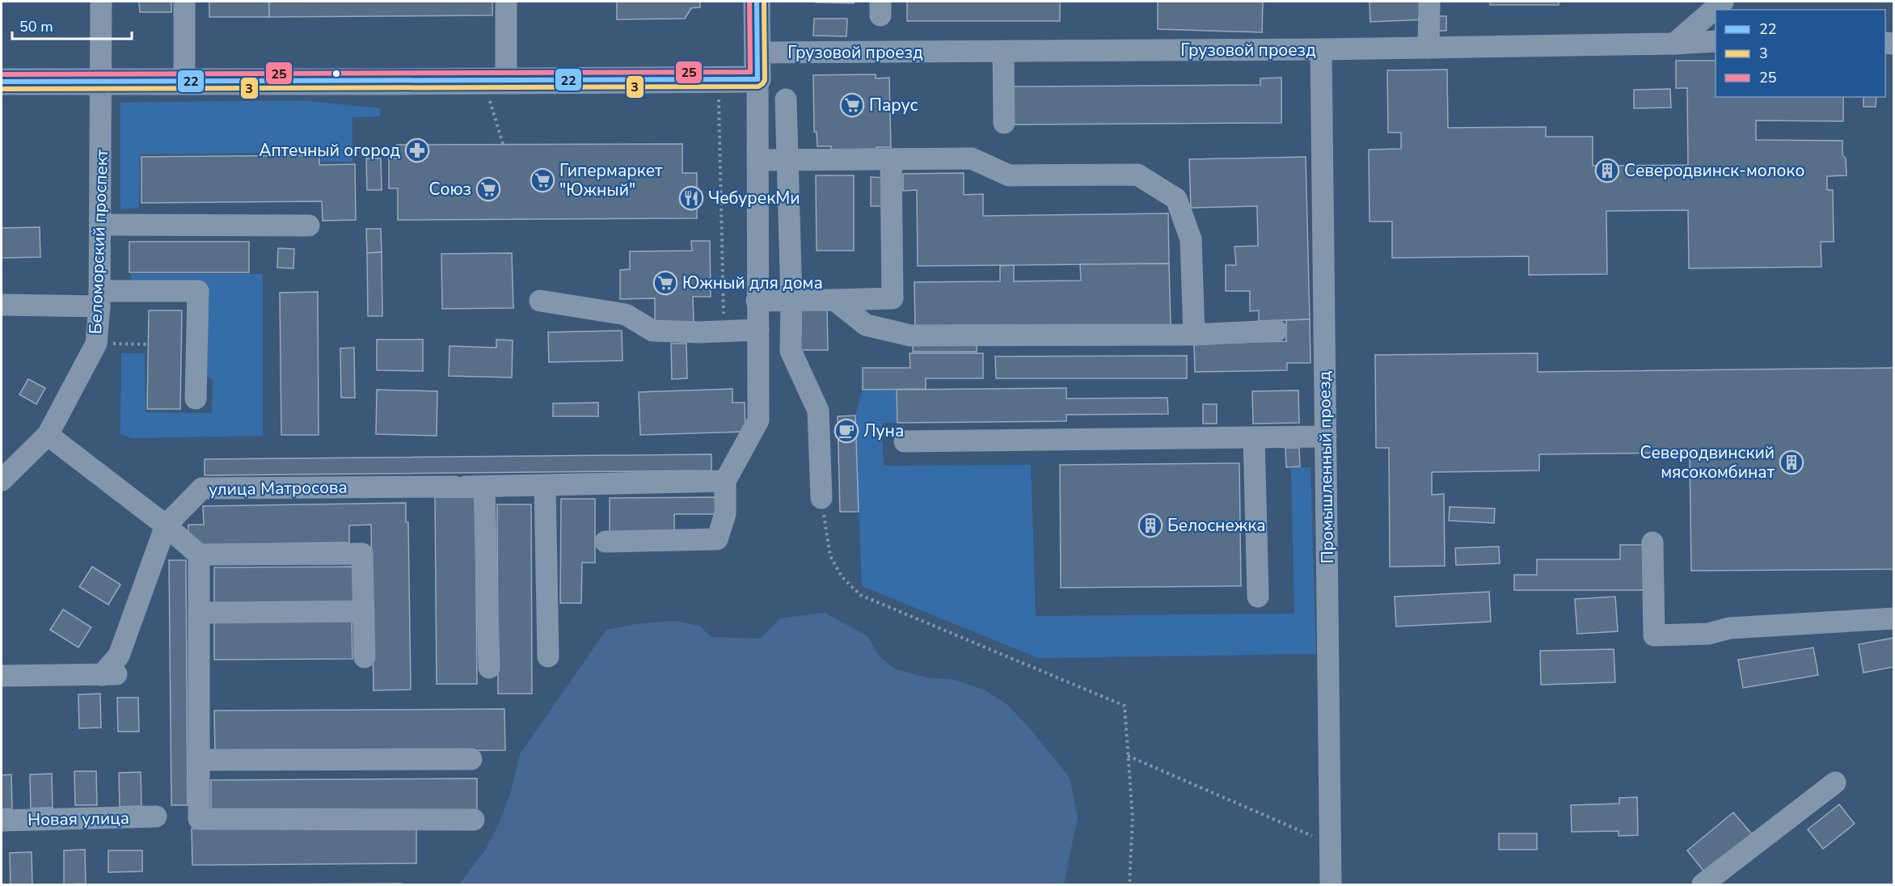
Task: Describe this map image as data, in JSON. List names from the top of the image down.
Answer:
{
  "streets": {
    "street": [
      "Грузовой проезд",
      "Беломорский проспект",
      "Промышленный проезд",
      "улица Матросова",
      "Новая улица"
    ]
  },
  "crossings": [
    ["Грузовой проезд", "Промышленный проезд"]
  ],
  "places": {
    "supermarket": [
      "Парус",
      "Гипермаркет \"Южный\"",
      "Союз",
      "Южный для дома"
    ],
    "pharmacy": ["Аптечный огород"],
    "building": ["Северодвинск-молоко", "Северодвинский мясокомбинат", "Белоснежка"],
    "restaurant": ["ЧебурекМи"],
    "cafe": ["Луна"]
  },
  "lines": ["transit line 22", "transit line 3", "transit line 25"],
  "legend": ["22", "3", "25"],
  "scale_bar": "50 m"
}
